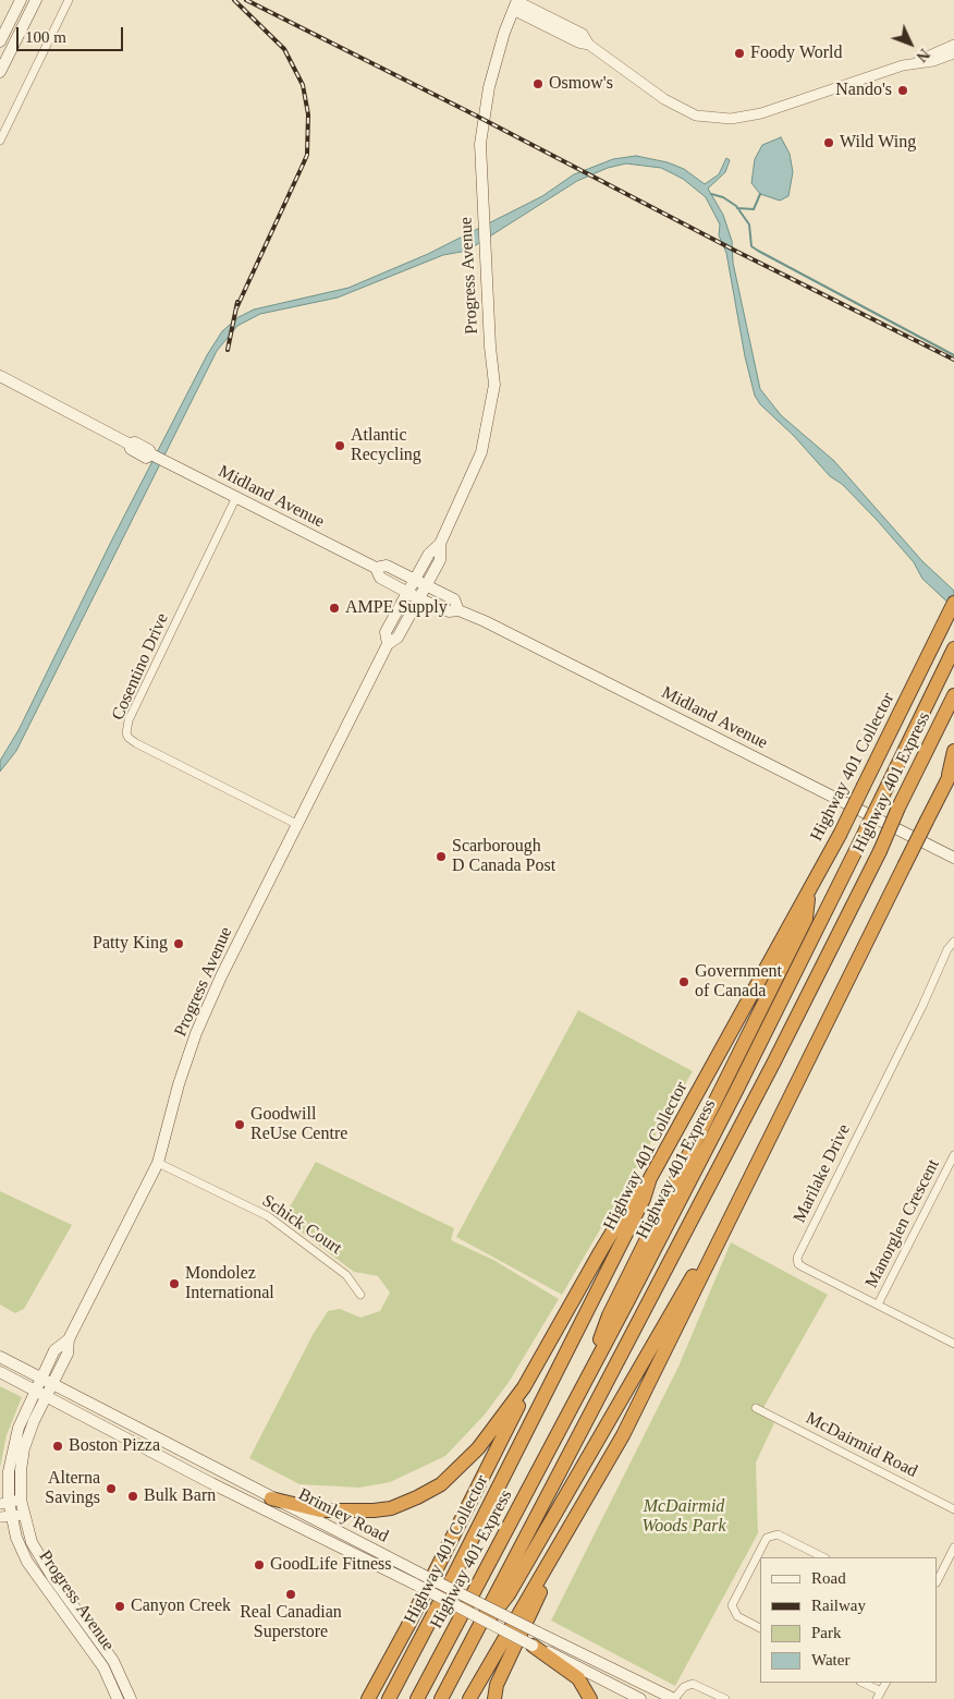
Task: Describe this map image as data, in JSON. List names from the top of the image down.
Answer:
{
  "streets": {
    "highway": ["Highway 401 Collector", "Highway 401 Express"],
    "main road": ["Progress Avenue", "Midland Avenue", "Brimley Road"],
    "street": [
      "Cosentino Drive",
      "Marilake Drive",
      "Manorglen Crescent",
      "Schick Court",
      "McDairmid Road"
    ]
  },
  "crossings": [
    ["Progress Avenue", "Midland Avenue"],
    ["Progress Avenue", "Cosentino Drive"],
    ["Progress Avenue", "Schick Court"],
    ["Progress Avenue", "Brimley Road"],
    ["Midland Avenue", "Cosentino Drive"],
    ["Marilake Drive", "Manorglen Crescent"]
  ],
  "parks": ["McDairmid Woods Park"],
  "places": [
    "Foody World",
    "Osmow's",
    "Nando's",
    "Wild Wing",
    "Atlantic Recycling",
    "AMPE Supply",
    "Scarborough D Canada Post",
    "Patty King",
    "Government of Canada",
    "Goodwill ReUse Centre",
    "Mondolez International",
    "Boston Pizza",
    "Alterna Savings",
    "Bulk Barn",
    "GoodLife Fitness",
    "Real Canadian Superstore",
    "Canyon Creek"
  ],
  "legend": [
    "Road",
    "Railway",
    "Park",
    "Water"
  ],
  "scale_bar": "100 m",
  "north": "bottom right"
}
